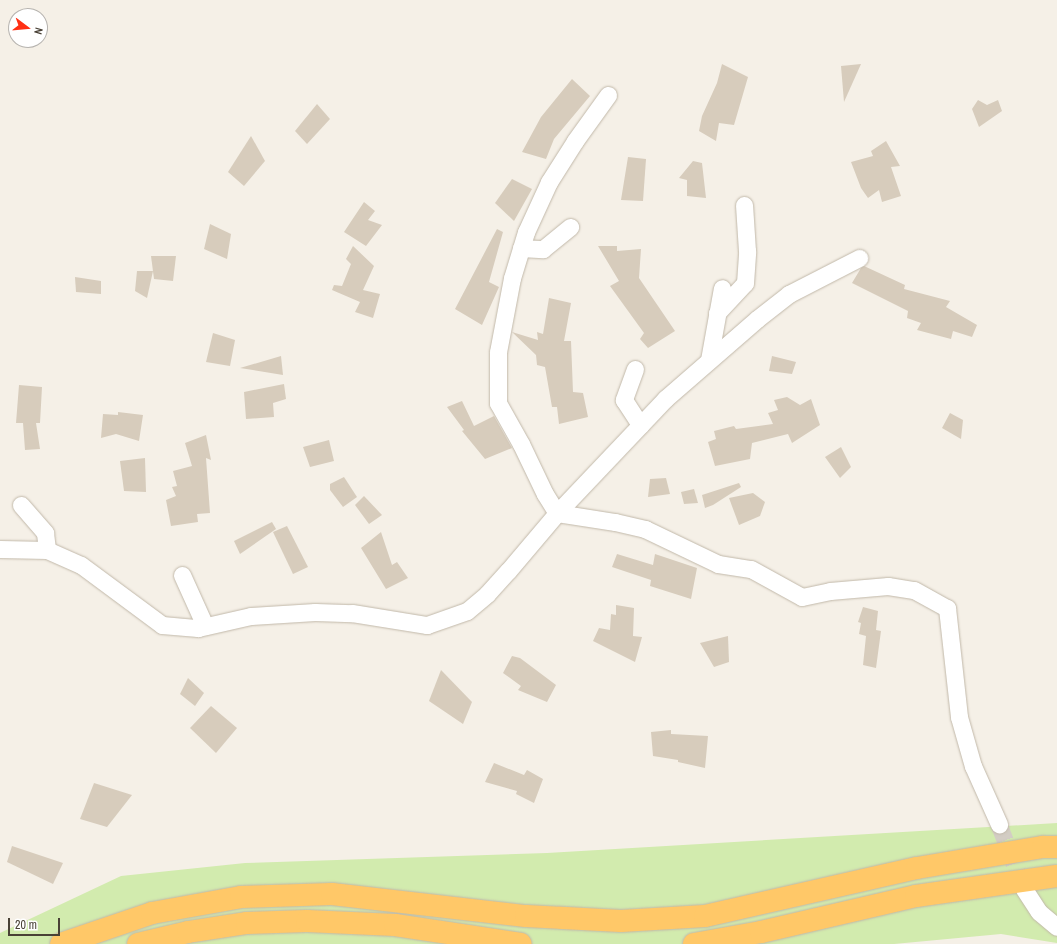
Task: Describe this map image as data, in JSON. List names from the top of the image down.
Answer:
{
  "scale_bar": "20 m",
  "north": "right"
}
